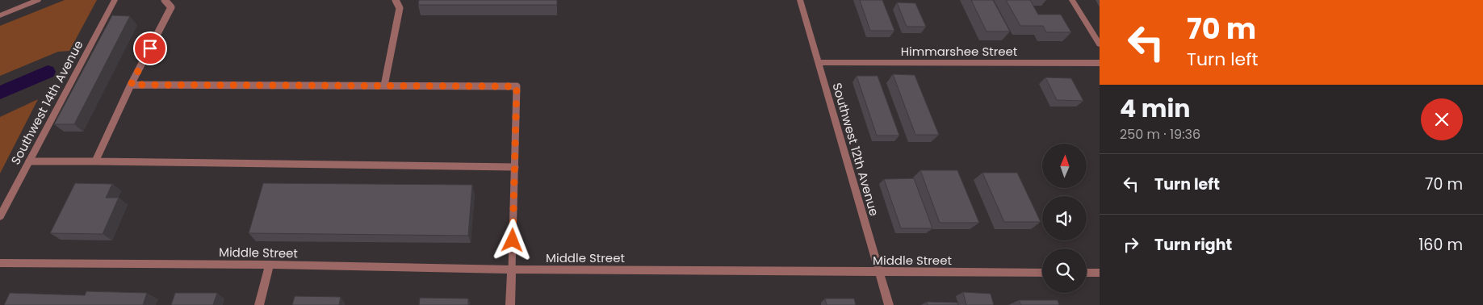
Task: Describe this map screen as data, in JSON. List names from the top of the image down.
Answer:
{
  "streets": {
    "street": [
      "Himmarshee Street",
      "Southwest 14th Avenue",
      "Southwest 12th Avenue",
      "Middle Street"
    ]
  },
  "crossings": [
    ["Himmarshee Street", "Southwest 12th Avenue"],
    ["Southwest 12th Avenue", "Middle Street"]
  ],
  "north": "top",
  "page": {
    "turn": ["70 m", "Turn left"],
    "heading": ["4 min", "250 m · 19:36"],
    "list": [
      {
        "name": "Turn left",
        "value": "70 m"
      },
      {
        "name": "Turn right",
        "value": "160 m"
      }
    ]
  }
}
